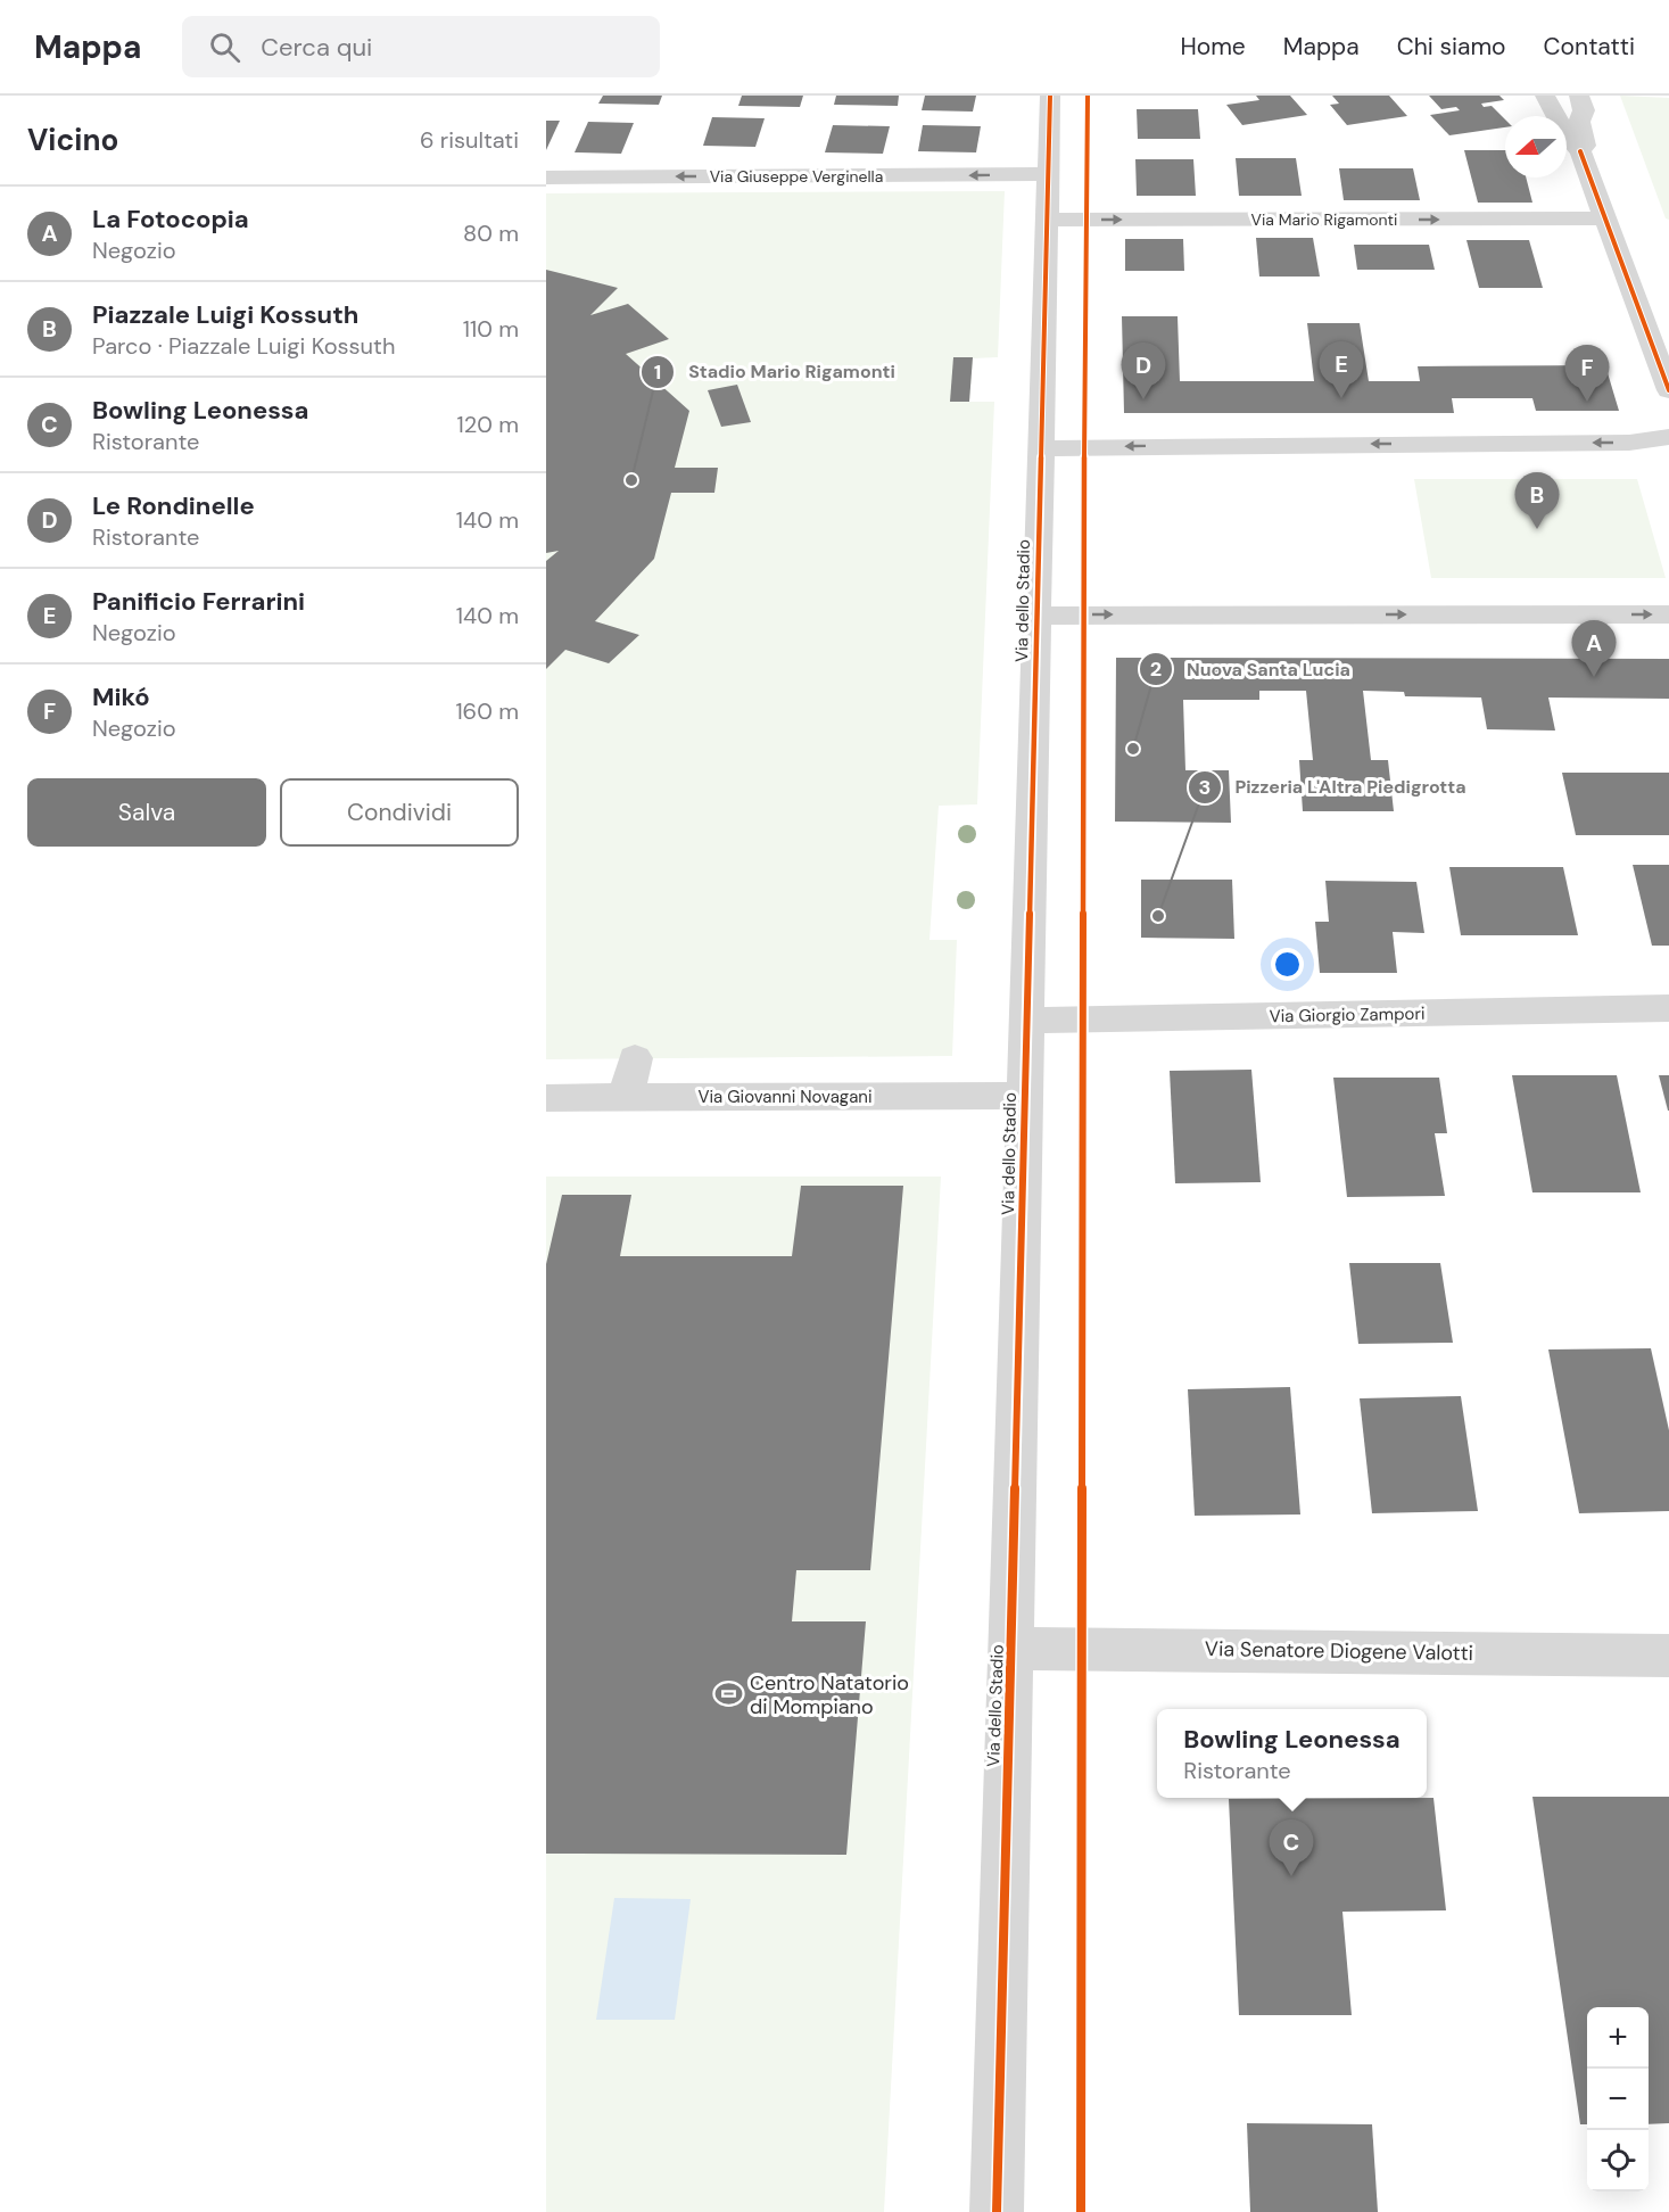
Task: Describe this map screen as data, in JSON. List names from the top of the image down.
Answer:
{
  "streets": {
    "street": [
      "Via Giuseppe Verginella",
      "Via Mario Rigamonti",
      "Via dello Stadio",
      "Via Giorgio Zampori",
      "Via Giovanni Novagani",
      "Via Senatore Diogene Valotti"
    ]
  },
  "crossings": [
    ["Via Giuseppe Verginella", "Via dello Stadio"],
    ["Via Mario Rigamonti", "Via dello Stadio"],
    ["Via dello Stadio", "Via Giorgio Zampori"],
    ["Via dello Stadio", "Via Giovanni Novagani"],
    ["Via dello Stadio", "Via Senatore Diogene Valotti"]
  ],
  "one_way": ["Via Giuseppe Verginella"],
  "places": {
    "other": ["Stadio Mario Rigamonti", "Nuova Santa Lucia", "Pizzeria L'Altra Piedigrotta"],
    "sports": ["Centro Natatorio di Mompiano"]
  },
  "north": "left",
  "page": {
    "header": "Mappa",
    "search": "Cerca qui",
    "nav": [
      "Home",
      "Mappa",
      "Chi siamo",
      "Contatti"
    ],
    "heading": ["Vicino", "6 risultati"],
    "list": [
      {
        "mark": "A",
        "name": "La Fotocopia",
        "note": "Negozio",
        "value": "80 m"
      },
      {
        "mark": "B",
        "name": "Piazzale Luigi Kossuth",
        "note": "Parco · Piazzale Luigi Kossuth",
        "value": "110 m"
      },
      {
        "mark": "C",
        "name": "Bowling Leonessa",
        "note": "Ristorante",
        "value": "120 m"
      },
      {
        "mark": "D",
        "name": "Le Rondinelle",
        "note": "Ristorante",
        "value": "140 m"
      },
      {
        "mark": "E",
        "name": "Panificio Ferrarini",
        "note": "Negozio",
        "value": "140 m"
      },
      {
        "mark": "F",
        "name": "Mikó",
        "note": "Negozio",
        "value": "160 m"
      }
    ],
    "pins": [
      "E",
      "D",
      "F",
      "B",
      "A",
      "C"
    ],
    "buttons": ["Salva", "Condividi"],
    "popup": ["Bowling Leonessa", "Ristorante"],
    "map_buttons": ["+", "−"]
  }
}
